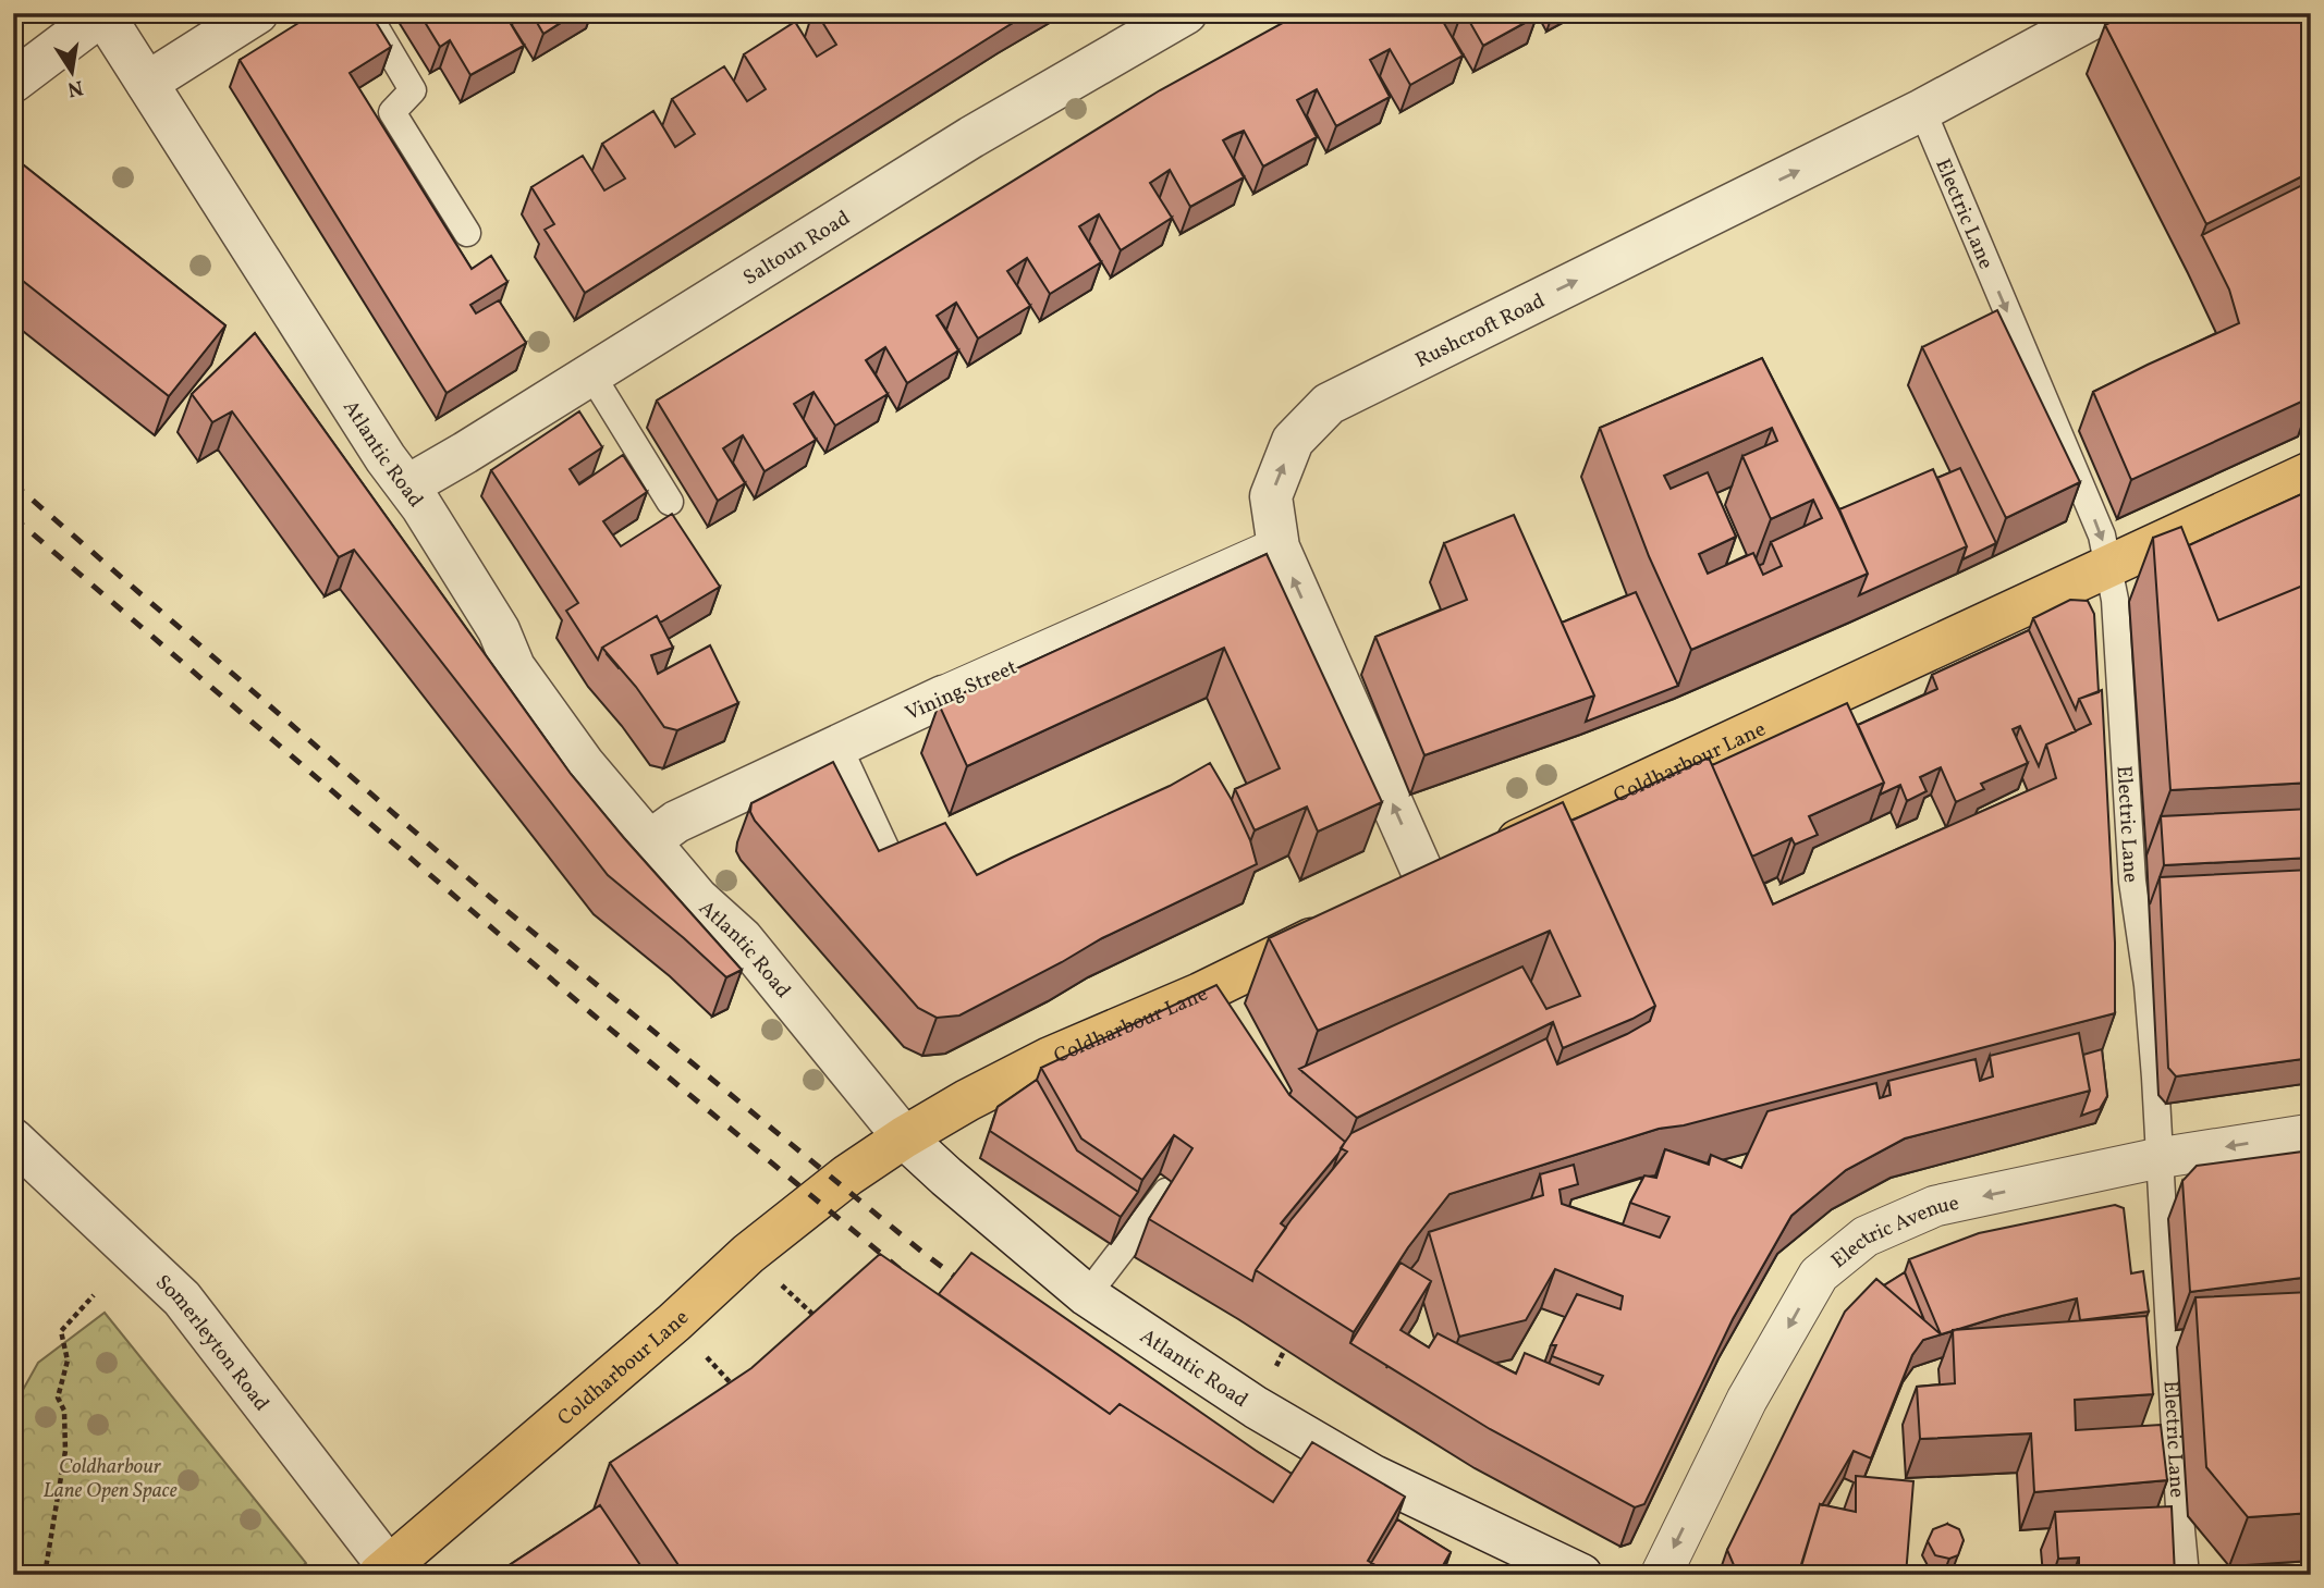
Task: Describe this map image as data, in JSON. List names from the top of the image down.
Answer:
{
  "streets": {
    "main road": ["Coldharbour Lane"],
    "street": [
      "Saltoun Road",
      "Rushcroft Road",
      "Atlantic Road",
      "Vining Street",
      "Electric Avenue",
      "Somerleyton Road"
    ],
    "lane": ["Electric Lane"]
  },
  "crossings": [
    ["Electric Lane", "Rushcroft Road"],
    ["Electric Lane", "Coldharbour Lane"],
    ["Electric Lane", "Electric Avenue"],
    ["Saltoun Road", "Atlantic Road"],
    ["Rushcroft Road", "Vining Street"],
    ["Rushcroft Road", "Coldharbour Lane"],
    ["Atlantic Road", "Vining Street"],
    ["Atlantic Road", "Coldharbour Lane"],
    ["Coldharbour Lane", "Somerleyton Road"]
  ],
  "one_way": ["Electric Avenue"],
  "parks": ["Coldharbour Lane Open Space"],
  "north": "bottom"
}
